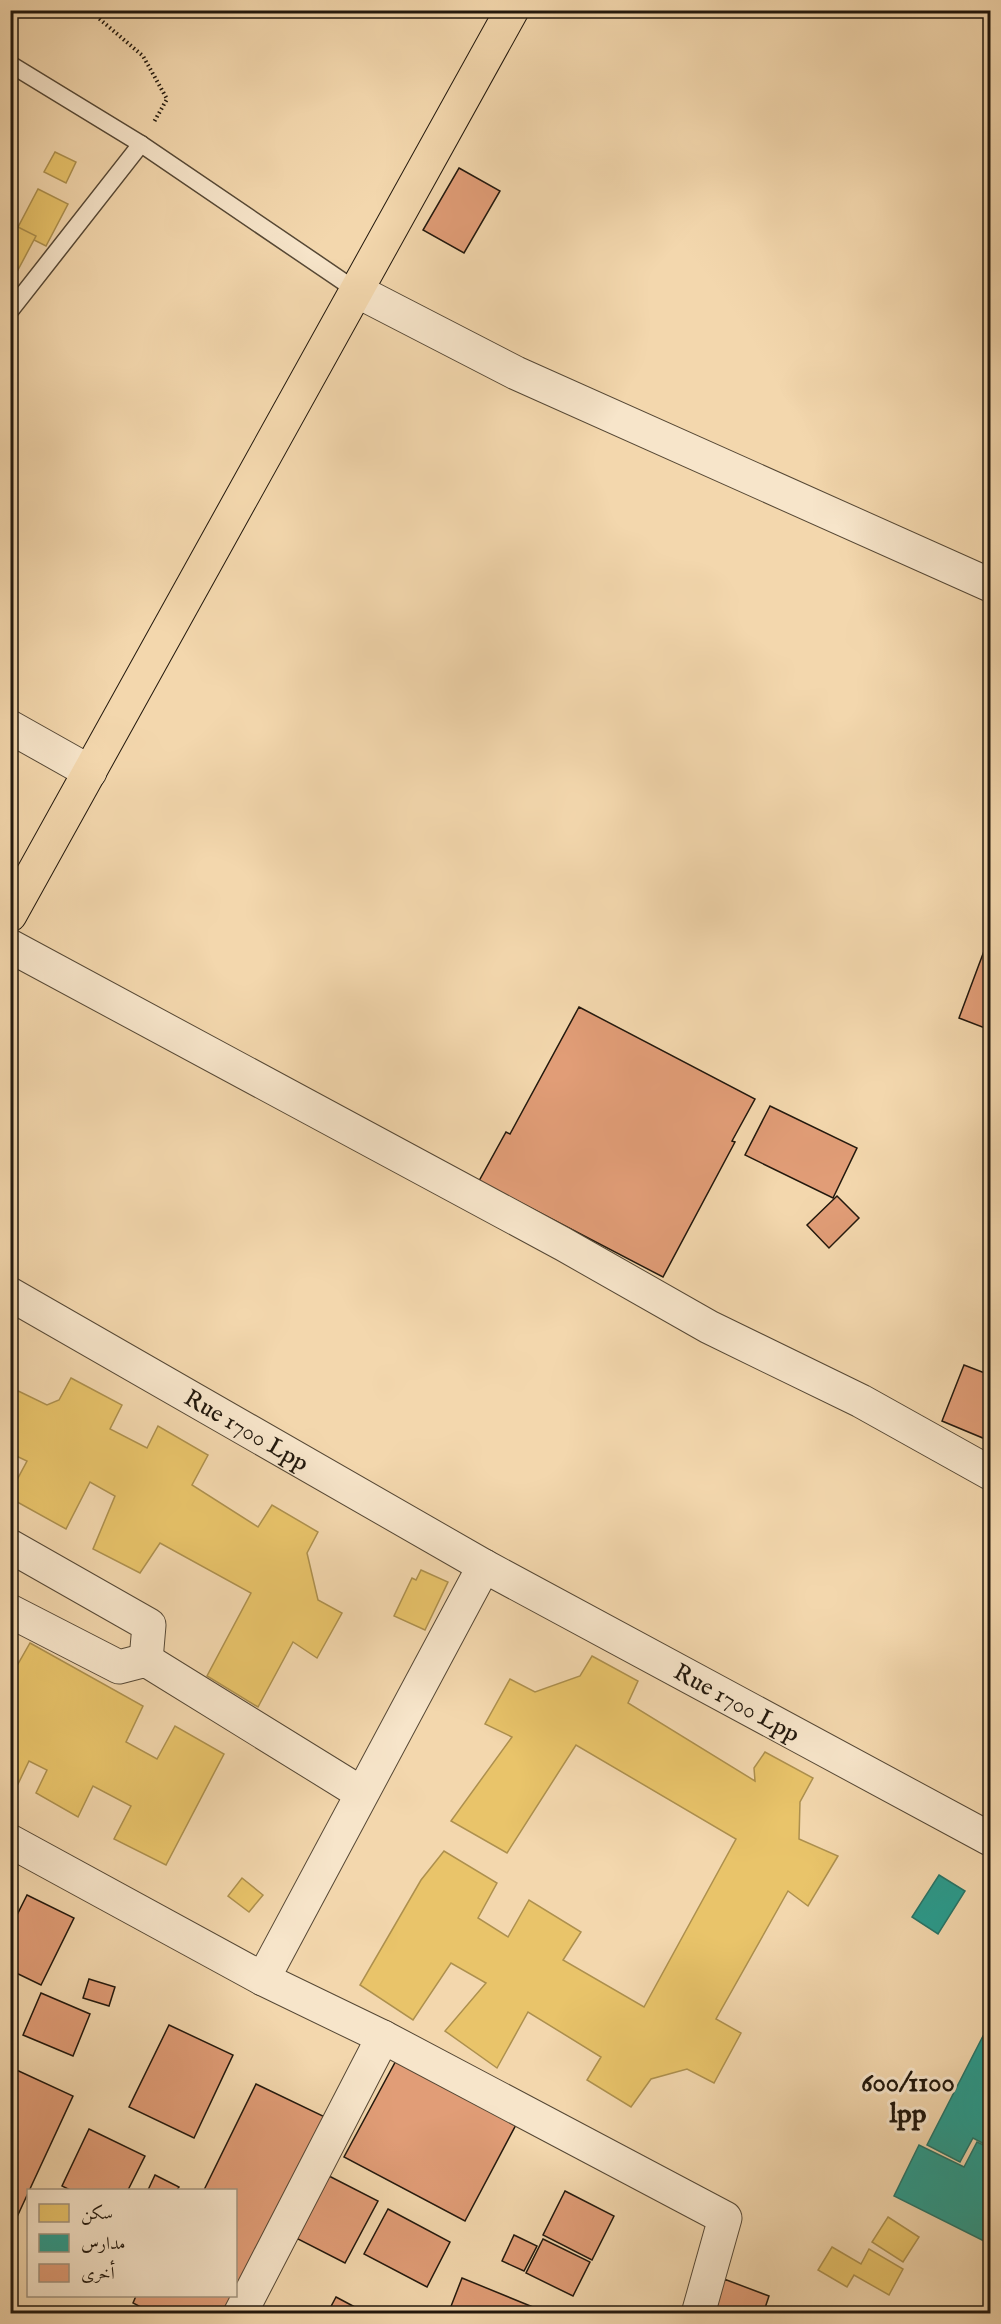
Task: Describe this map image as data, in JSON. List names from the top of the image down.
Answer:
{
  "streets": {
    "street": ["Rue 1700 Lpp"]
  },
  "districts": ["600/1100 lpp"],
  "legend": ["سكن", "مدارس", "أخرى"]
}
